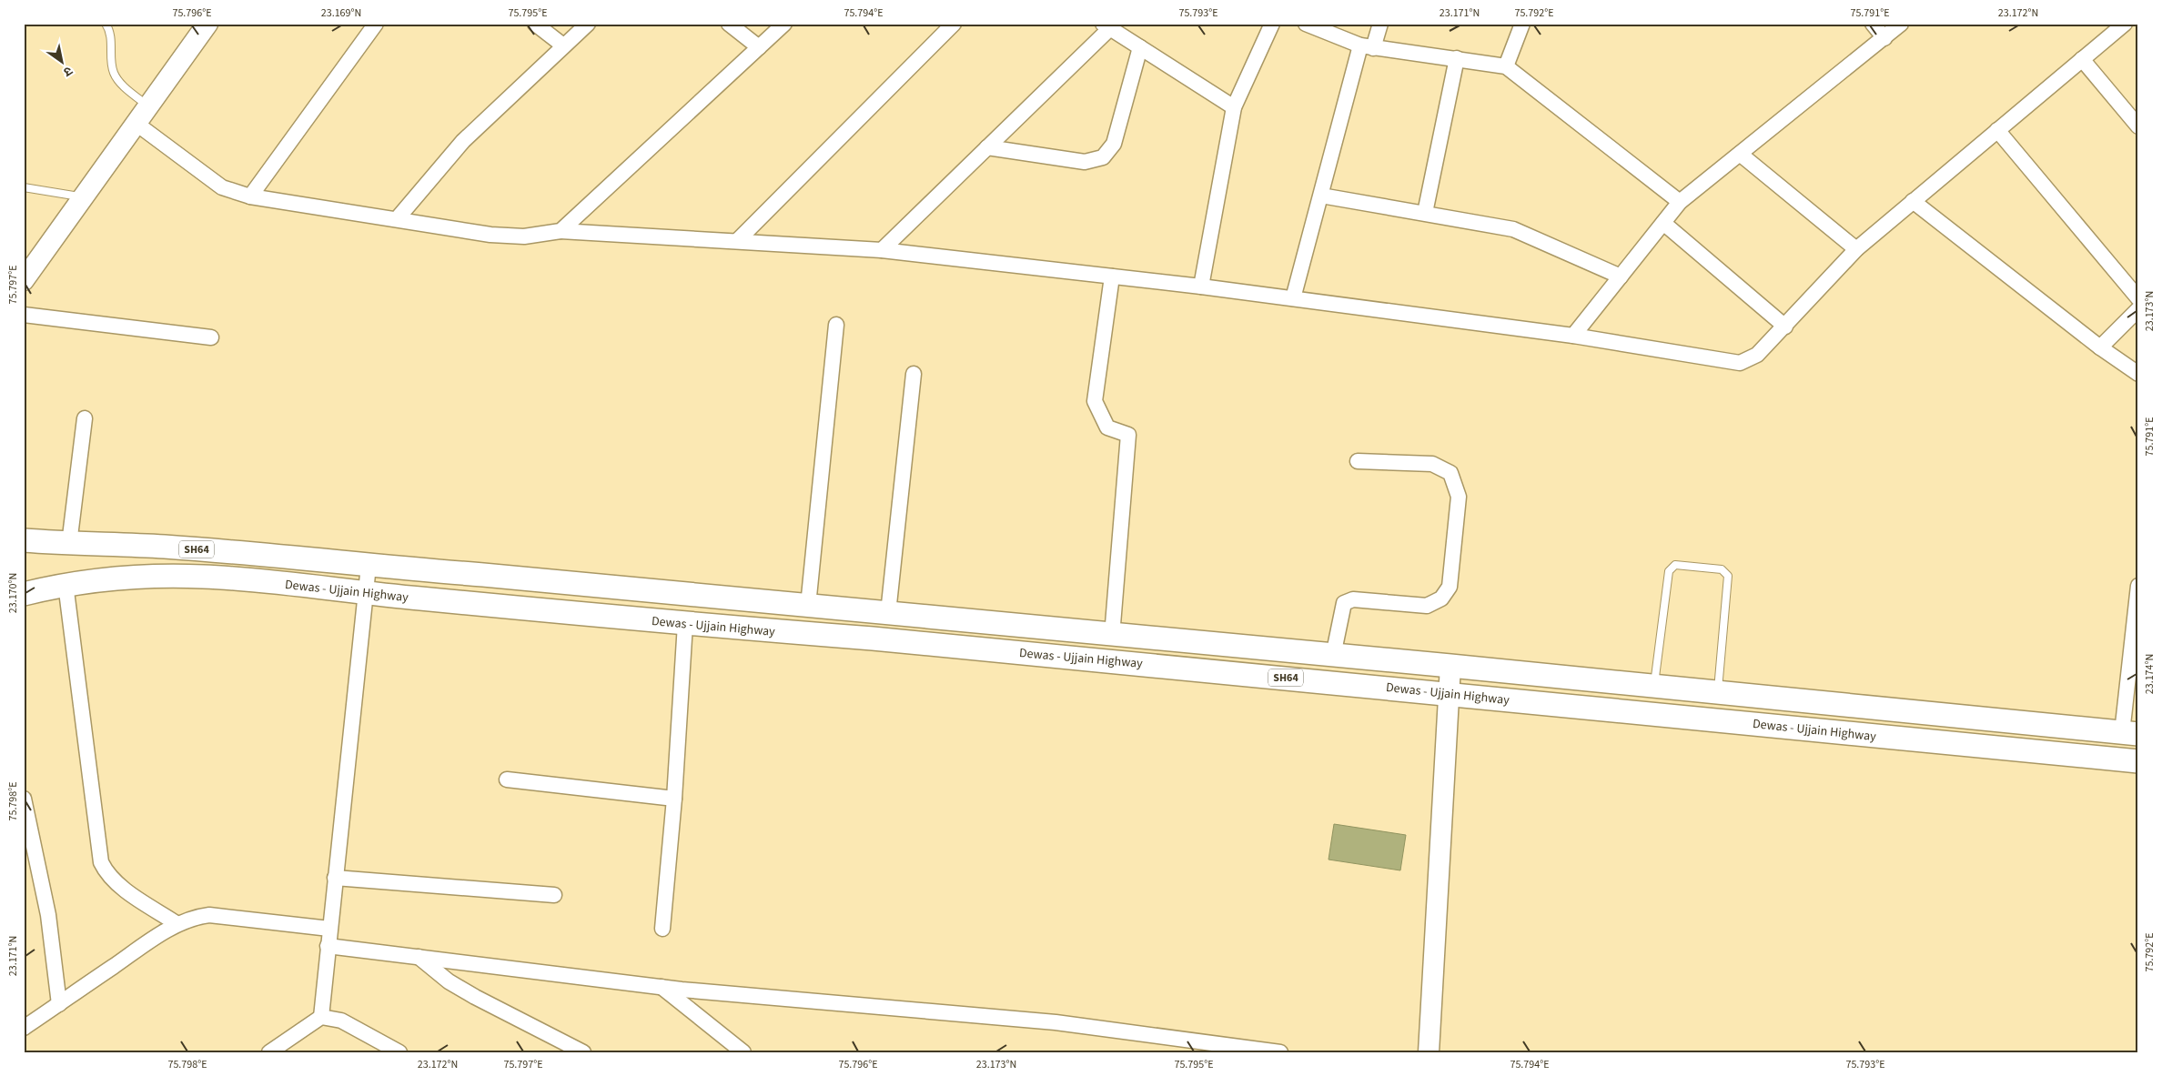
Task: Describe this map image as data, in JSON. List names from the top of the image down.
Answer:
{
  "streets": {
    "main road": ["SH64", "Dewas - Ujjain Highway"]
  },
  "north": "bottom right",
  "coordinates": [
    "75.796°E",
    "23.169°N",
    "75.795°E",
    "75.794°E",
    "75.793°E",
    "23.171°N",
    "75.792°E",
    "75.791°E",
    "23.172°N",
    "75.797°E",
    "23.173°N",
    "23.170°N",
    "23.174°N",
    "75.798°E"
  ]
}
